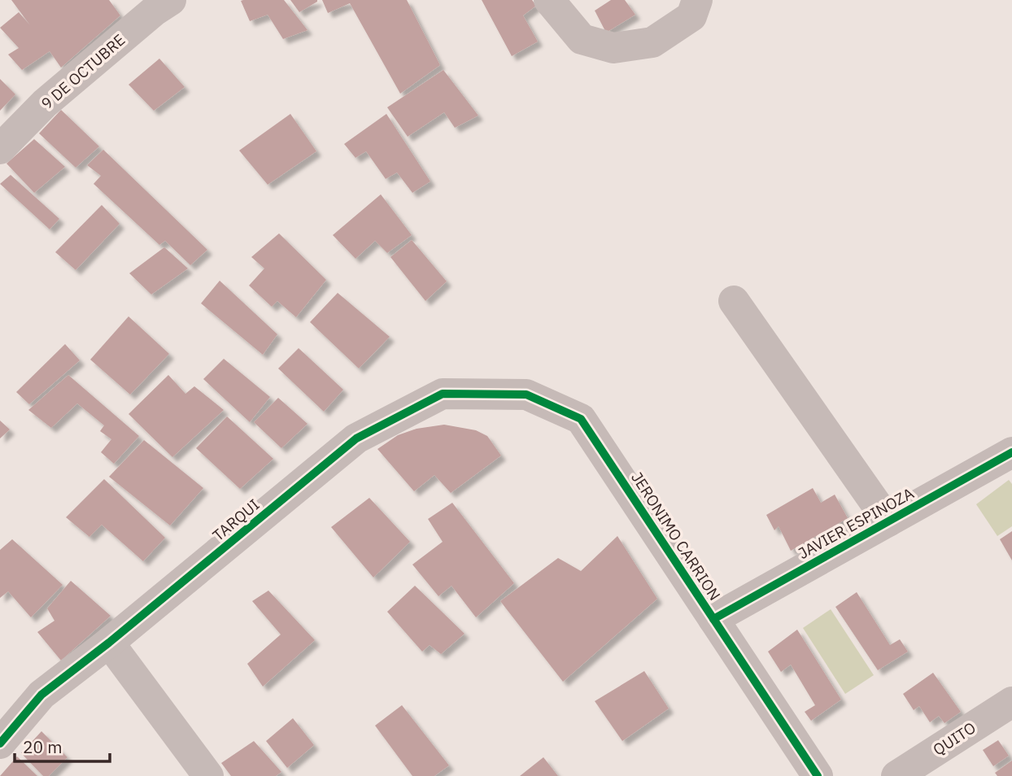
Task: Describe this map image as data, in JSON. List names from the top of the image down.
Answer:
{
  "streets": {
    "street": [
      "9 DE OCTUBRE",
      "TARQUI",
      "JAVIER ESPINOZA",
      "JERONIMO CARRION",
      "QUITO"
    ]
  },
  "crossings": [
    ["TARQUI", "JERONIMO CARRION"],
    ["JAVIER ESPINOZA", "JERONIMO CARRION"]
  ],
  "scale_bar": "20 m"
}
